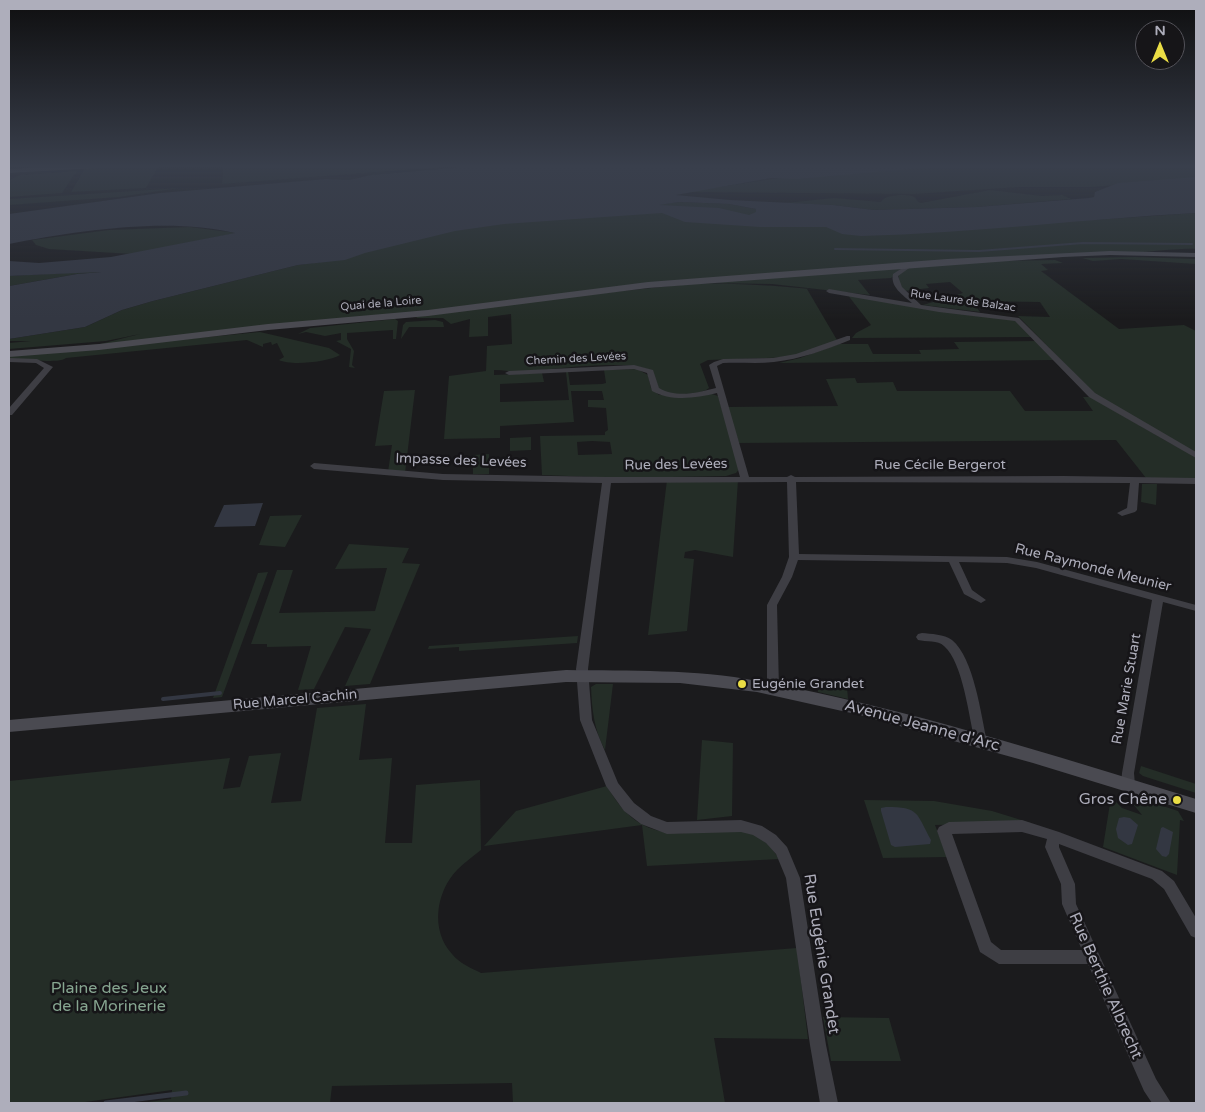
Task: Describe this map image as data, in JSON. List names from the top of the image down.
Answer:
{
  "streets": {
    "main road": ["Quai de la Loire", "Rue Marcel Cachin", "Avenue Jeanne d'Arc"],
    "street": [
      "Rue Laure de Balzac",
      "Chemin des Levées",
      "Impasse des Levées",
      "Rue des Levées",
      "Rue Cécile Bergerot",
      "Rue Raymonde Meunier",
      "Rue Marie Stuart",
      "Rue Eugénie Grandet",
      "Rue Berthie Albrecht"
    ]
  },
  "crossings": [
    ["Chemin des Levées", "Rue des Levées"],
    ["Impasse des Levées", "Rue des Levées"],
    ["Rue des Levées", "Rue Cécile Bergerot"],
    ["Rue des Levées", "Rue Marcel Cachin"],
    ["Rue des Levées", "Avenue Jeanne d'Arc"],
    ["Rue des Levées", "Rue Eugénie Grandet"],
    ["Rue Raymonde Meunier", "Rue Marie Stuart"],
    ["Rue Marie Stuart", "Avenue Jeanne d'Arc"],
    ["Rue Marcel Cachin", "Avenue Jeanne d'Arc"],
    ["Rue Marcel Cachin", "Rue Eugénie Grandet"],
    ["Avenue Jeanne d'Arc", "Rue Eugénie Grandet"]
  ],
  "parks": ["Plaine des Jeux de la Morinerie"],
  "places": ["Eugénie Grandet", "Gros Chêne"],
  "north": "top"
}
